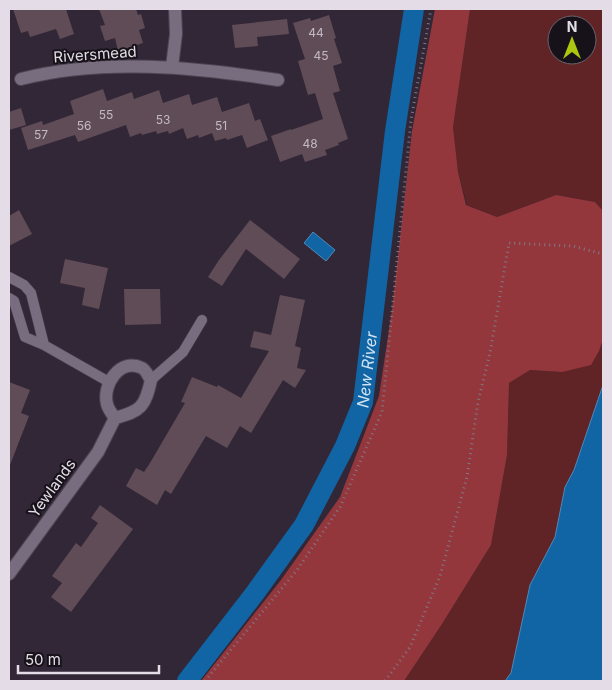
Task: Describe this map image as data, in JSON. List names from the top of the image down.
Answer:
{
  "streets": {
    "street": ["Riversmead", "Yewlands"]
  },
  "water": ["New River"],
  "house_numbers": [
    "44",
    "45",
    "55",
    "53",
    "56",
    "51",
    "57",
    "48"
  ],
  "scale_bar": "50 m",
  "north": "top"
}
